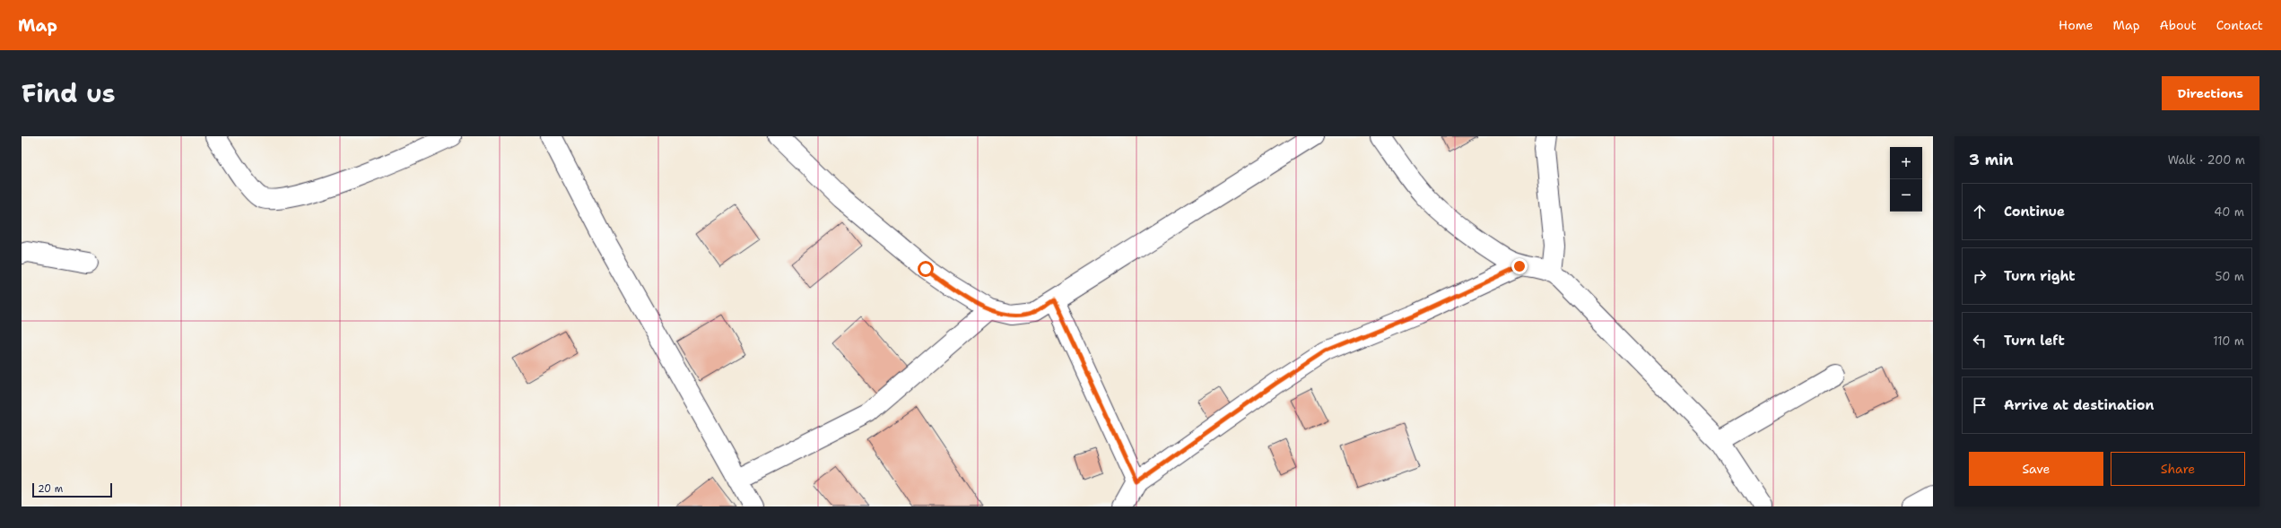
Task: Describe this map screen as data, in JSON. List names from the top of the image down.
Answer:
{
  "scale_bar": "20 m",
  "page": {
    "header": "Map",
    "nav": [
      "Home",
      "Map",
      "About",
      "Contact"
    ],
    "title": "Find us",
    "buttons": [
      "Directions",
      ["Save", "Share"]
    ],
    "heading": ["3 min", "Walk · 200 m"],
    "map_buttons": ["+", "−"],
    "list": [
      ["Continue", "40 m"],
      ["Turn right", "50 m"],
      ["Turn left", "110 m"],
      "Arrive at destination"
    ],
    "scale": "20 m"
  }
}
